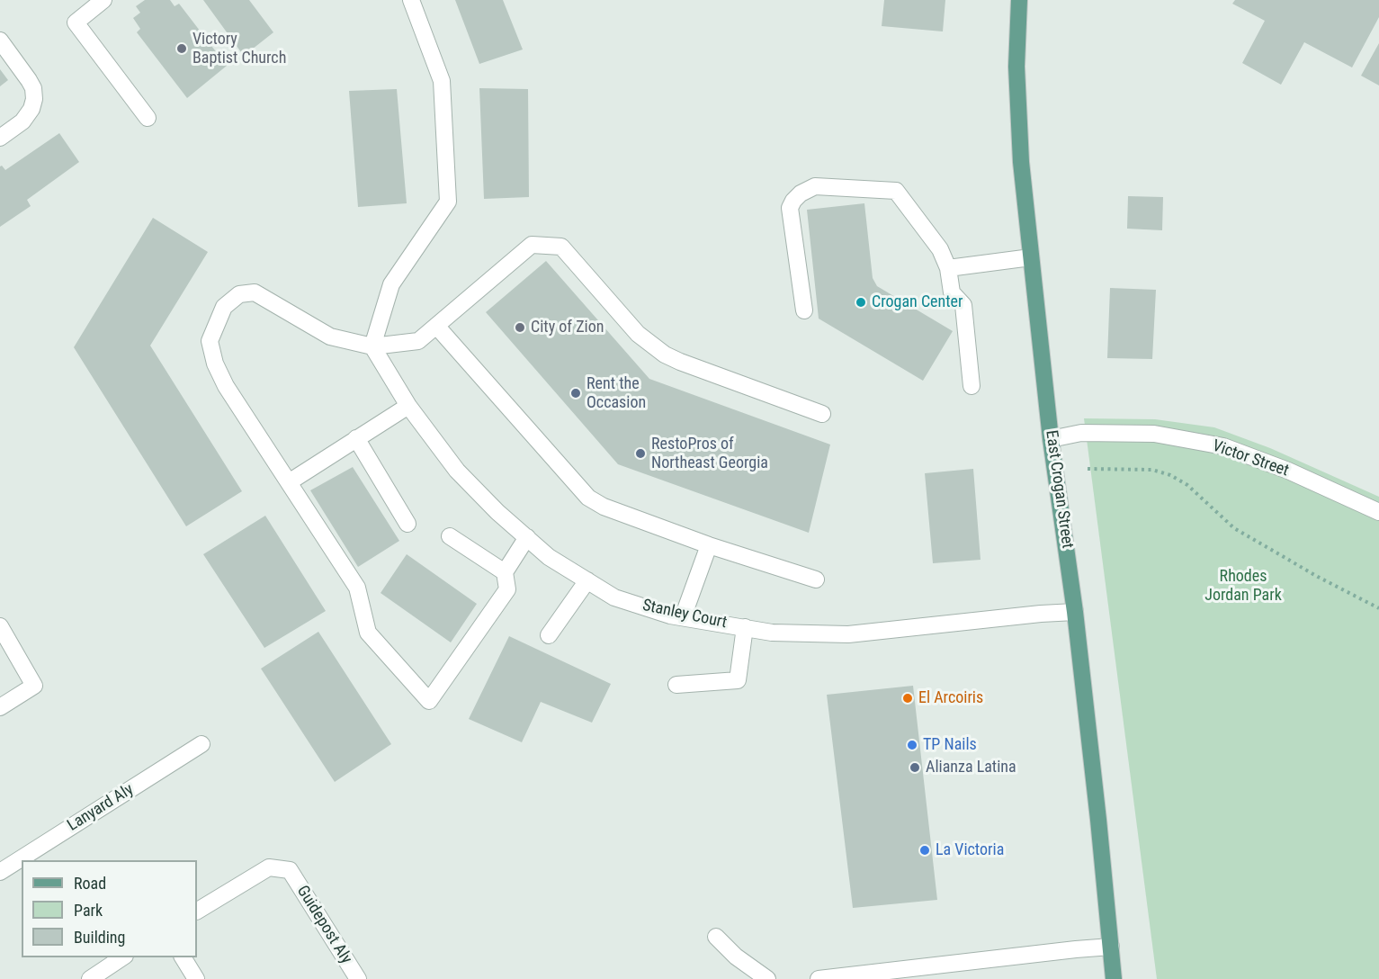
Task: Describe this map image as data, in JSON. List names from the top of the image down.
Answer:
{
  "streets": {
    "main road": ["East Crogan Street"],
    "street": [
      "Victor Street",
      "Stanley Court",
      "Lanyard Aly",
      "Guidepost Aly"
    ]
  },
  "crossings": [
    ["Victor Street", "East Crogan Street"],
    ["East Crogan Street", "Stanley Court"]
  ],
  "parks": ["Rhodes Jordan Park"],
  "places": [
    "Victory Baptist Church",
    "Crogan Center",
    "City of Zion",
    "Rent the Occasion",
    "RestoPros of Northeast Georgia",
    "El Arcoiris",
    "TP Nails",
    "Alianza Latina",
    "La Victoria"
  ],
  "legend": ["Road", "Park", "Building"]
}
